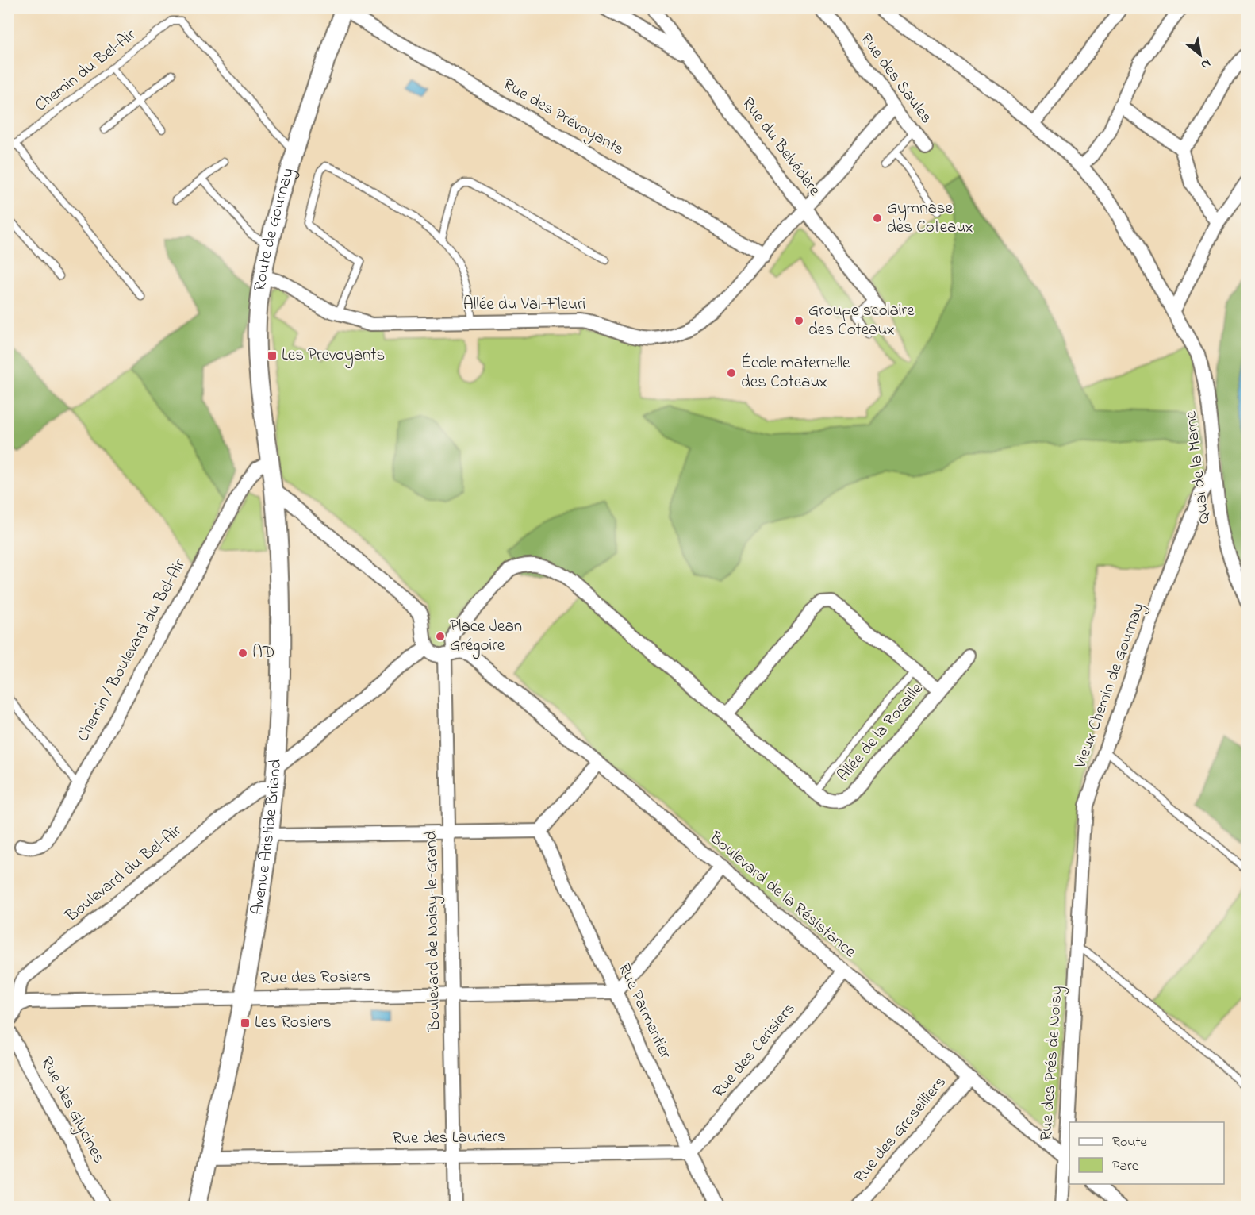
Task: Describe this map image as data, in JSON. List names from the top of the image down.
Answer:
{
  "streets": {
    "street": [
      "Rue des Saules",
      "Rue des Prévoyants",
      "Rue du Belvédère",
      "Route de Gournay",
      "Allée du Val-Fleuri",
      "Quai de la Marne",
      "Chemin / Boulevard du Bel-Air",
      "Vieux Chemin de Gournay",
      "Allée de la Rocaille",
      "Avenue Aristide Briand",
      "Boulevard du Bel-Air",
      "Boulevard de la Résistance",
      "Boulevard de Noisy-le-Grand",
      "Rue des Rosiers",
      "Rue Parmentier",
      "Rue des Cerisiers",
      "Rue des Prés de Noisy",
      "Rue des Glycines",
      "Rue des Groseilliers",
      "Rue des Lauriers"
    ],
    "lane": ["Chemin du Bel-Air"]
  },
  "crossings": [
    ["Chemin du Bel-Air", "Route de Gournay"],
    ["Rue des Saules", "Allée du Val-Fleuri"],
    ["Rue des Prévoyants", "Route de Gournay"],
    ["Rue des Prévoyants", "Allée du Val-Fleuri"],
    ["Rue du Belvédère", "Allée du Val-Fleuri"],
    ["Route de Gournay", "Allée du Val-Fleuri"],
    ["Route de Gournay", "Chemin / Boulevard du Bel-Air"],
    ["Route de Gournay", "Avenue Aristide Briand"],
    ["Quai de la Marne", "Vieux Chemin de Gournay"],
    ["Chemin / Boulevard du Bel-Air", "Avenue Aristide Briand"],
    ["Vieux Chemin de Gournay", "Rue des Prés de Noisy"],
    ["Allée de la Rocaille", "Boulevard de la Résistance"],
    ["Allée de la Rocaille", "Boulevard de Noisy-le-Grand"],
    ["Avenue Aristide Briand", "Boulevard du Bel-Air"],
    ["Avenue Aristide Briand", "Rue des Rosiers"],
    ["Avenue Aristide Briand", "Rue des Lauriers"],
    ["Boulevard du Bel-Air", "Rue des Rosiers"],
    ["Boulevard de la Résistance", "Boulevard de Noisy-le-Grand"],
    ["Boulevard de la Résistance", "Rue des Cerisiers"],
    ["Boulevard de la Résistance", "Rue des Prés de Noisy"],
    ["Boulevard de la Résistance", "Rue des Groseilliers"],
    ["Boulevard de Noisy-le-Grand", "Rue des Rosiers"],
    ["Boulevard de Noisy-le-Grand", "Rue des Lauriers"],
    ["Rue des Rosiers", "Rue Parmentier"],
    ["Rue Parmentier", "Rue des Cerisiers"],
    ["Rue Parmentier", "Rue des Lauriers"],
    ["Rue des Cerisiers", "Rue des Lauriers"]
  ],
  "places": {
    "other": [
      "Gymnase des Coteaux",
      "Groupe scolaire des Coteaux",
      "École maternelle des Coteaux",
      "Place Jean Grégoire",
      "AD"
    ],
    "transit": ["Les Prevoyants", "Les Rosiers"]
  },
  "legend": ["Route", "Parc"],
  "north": "bottom right"
}
